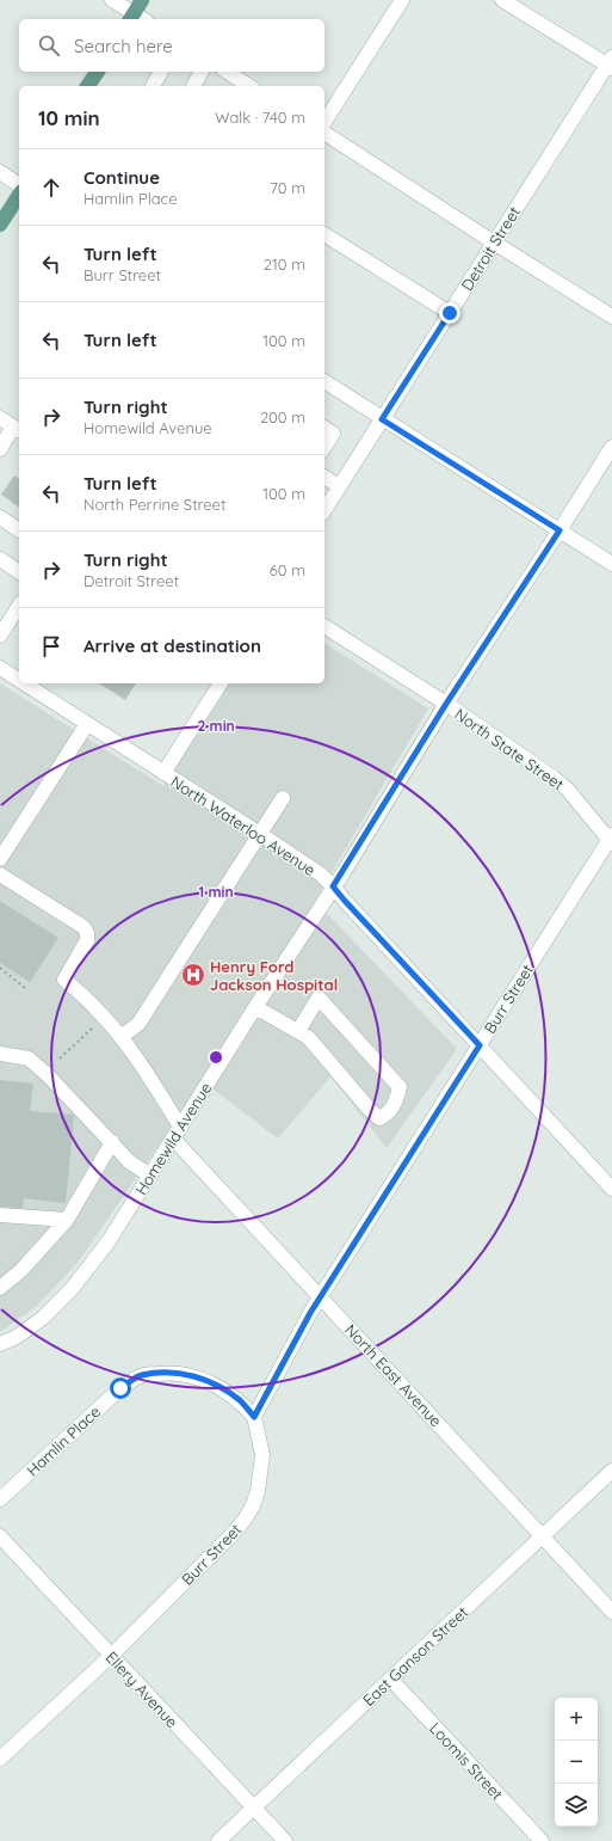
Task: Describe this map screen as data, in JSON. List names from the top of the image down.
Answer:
{
  "streets": {
    "street": [
      "Detroit Street",
      "North State Street",
      "North Waterloo Avenue",
      "Burr Street",
      "Homewild Avenue",
      "North East Avenue",
      "Hamlin Place",
      "East Ganson Street",
      "Ellery Avenue",
      "Loomis Street"
    ]
  },
  "crossings": [
    ["North State Street", "Burr Street"],
    ["North State Street", "Homewild Avenue"],
    ["North Waterloo Avenue", "Burr Street"],
    ["North Waterloo Avenue", "Homewild Avenue"],
    ["Burr Street", "North East Avenue"],
    ["Burr Street", "Hamlin Place"],
    ["Burr Street", "Ellery Avenue"],
    ["Homewild Avenue", "North East Avenue"],
    ["North East Avenue", "East Ganson Street"],
    ["East Ganson Street", "Ellery Avenue"],
    ["East Ganson Street", "Loomis Street"]
  ],
  "places": {
    "hospital": ["Henry Ford Jackson Hospital"]
  },
  "page": {
    "search": "Search here",
    "heading": ["10 min", "Walk · 740 m"],
    "list": [
      ["Continue", "Hamlin Place", "70 m"],
      ["Turn left", "Burr Street", "210 m"],
      ["Turn left", "100 m"],
      ["Turn right", "Homewild Avenue", "200 m"],
      ["Turn left", "North Perrine Street", "100 m"],
      ["Turn right", "Detroit Street", "60 m"],
      "Arrive at destination"
    ],
    "map_buttons": ["+", "−"]
  },
  "rings": ["2 min", "1 min"]
}
